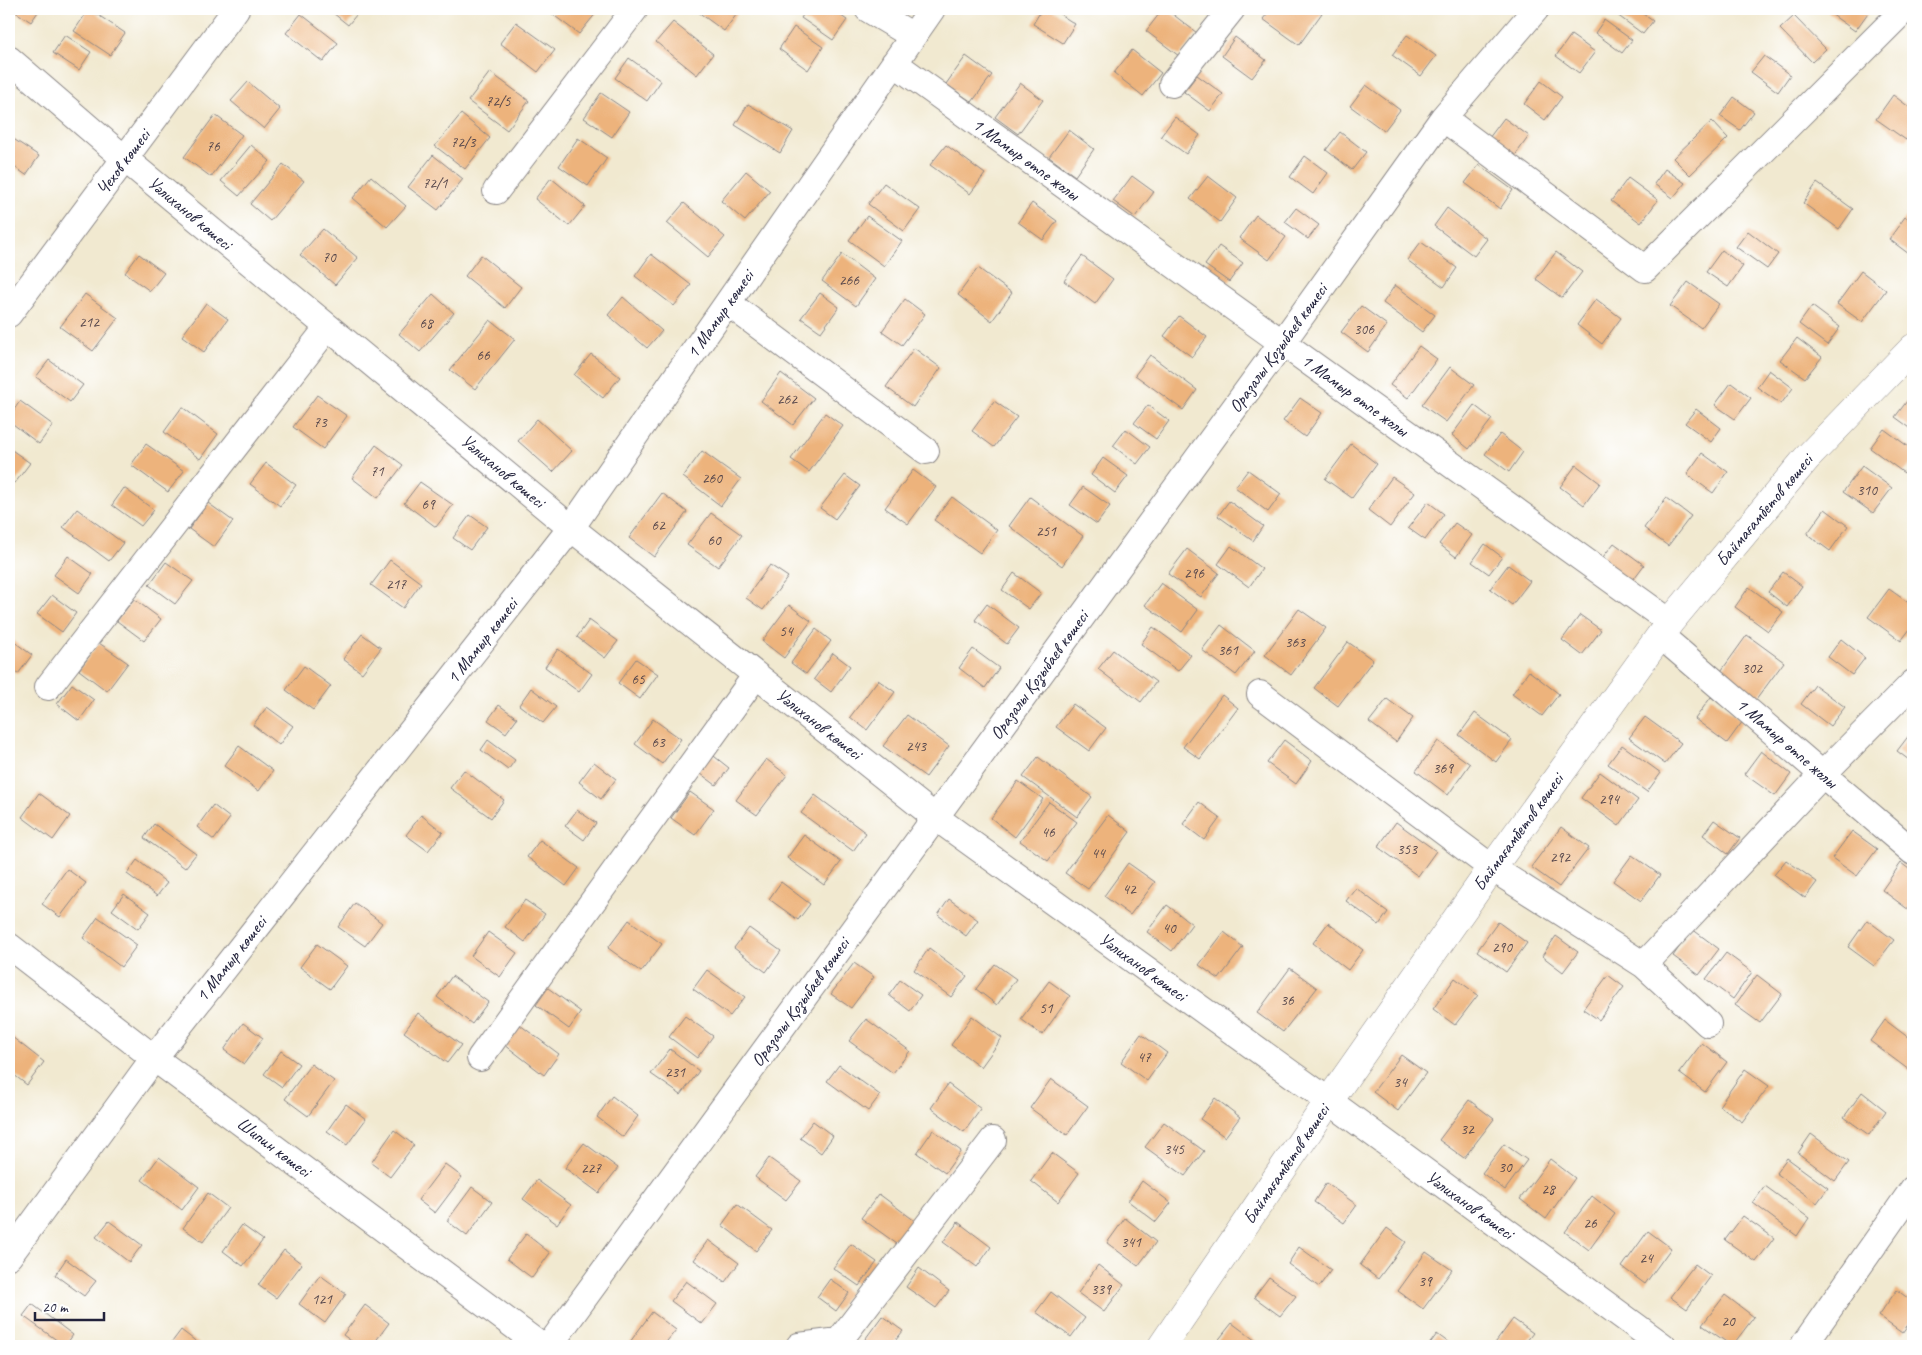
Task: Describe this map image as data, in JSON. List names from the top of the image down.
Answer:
{
  "streets": {
    "main road": ["Баймағамбетов көшесі"],
    "street": [
      "1 Мамыр өтпе жолы",
      "Чехов көшесі",
      "Уәлиханов көшесі",
      "1 Мамыр көшесі",
      "Оразалы Қозыбаев көшесі",
      "Шипин көшесі"
    ]
  },
  "crossings": [
    ["1 Мамыр өтпе жолы", "1 Мамыр көшесі"],
    ["1 Мамыр өтпе жолы", "Оразалы Қозыбаев көшесі"],
    ["1 Мамыр өтпе жолы", "Баймағамбетов көшесі"],
    ["Чехов көшесі", "Уәлиханов көшесі"],
    ["Уәлиханов көшесі", "1 Мамыр көшесі"],
    ["Уәлиханов көшесі", "Оразалы Қозыбаев көшесі"],
    ["Уәлиханов көшесі", "Баймағамбетов көшесі"],
    ["1 Мамыр көшесі", "Шипин көшесі"]
  ],
  "house_numbers": [
    "72/5",
    "72/3",
    "76",
    "72/1",
    "70",
    "266",
    "212",
    "68",
    "306",
    "66",
    "262",
    "73",
    "71",
    "260",
    "310",
    "69",
    "62",
    "251",
    "60",
    "296",
    "217",
    "54",
    "363",
    "361",
    "302",
    "65",
    "63",
    "243",
    "369",
    "294",
    "46",
    "353",
    "44",
    "292",
    "42",
    "40",
    "290",
    "36",
    "51",
    "47",
    "231",
    "34",
    "32",
    "345",
    "30",
    "227",
    "28",
    "26",
    "341",
    "24",
    "39",
    "339",
    "121",
    "20"
  ],
  "scale_bar": "20 m"
}
